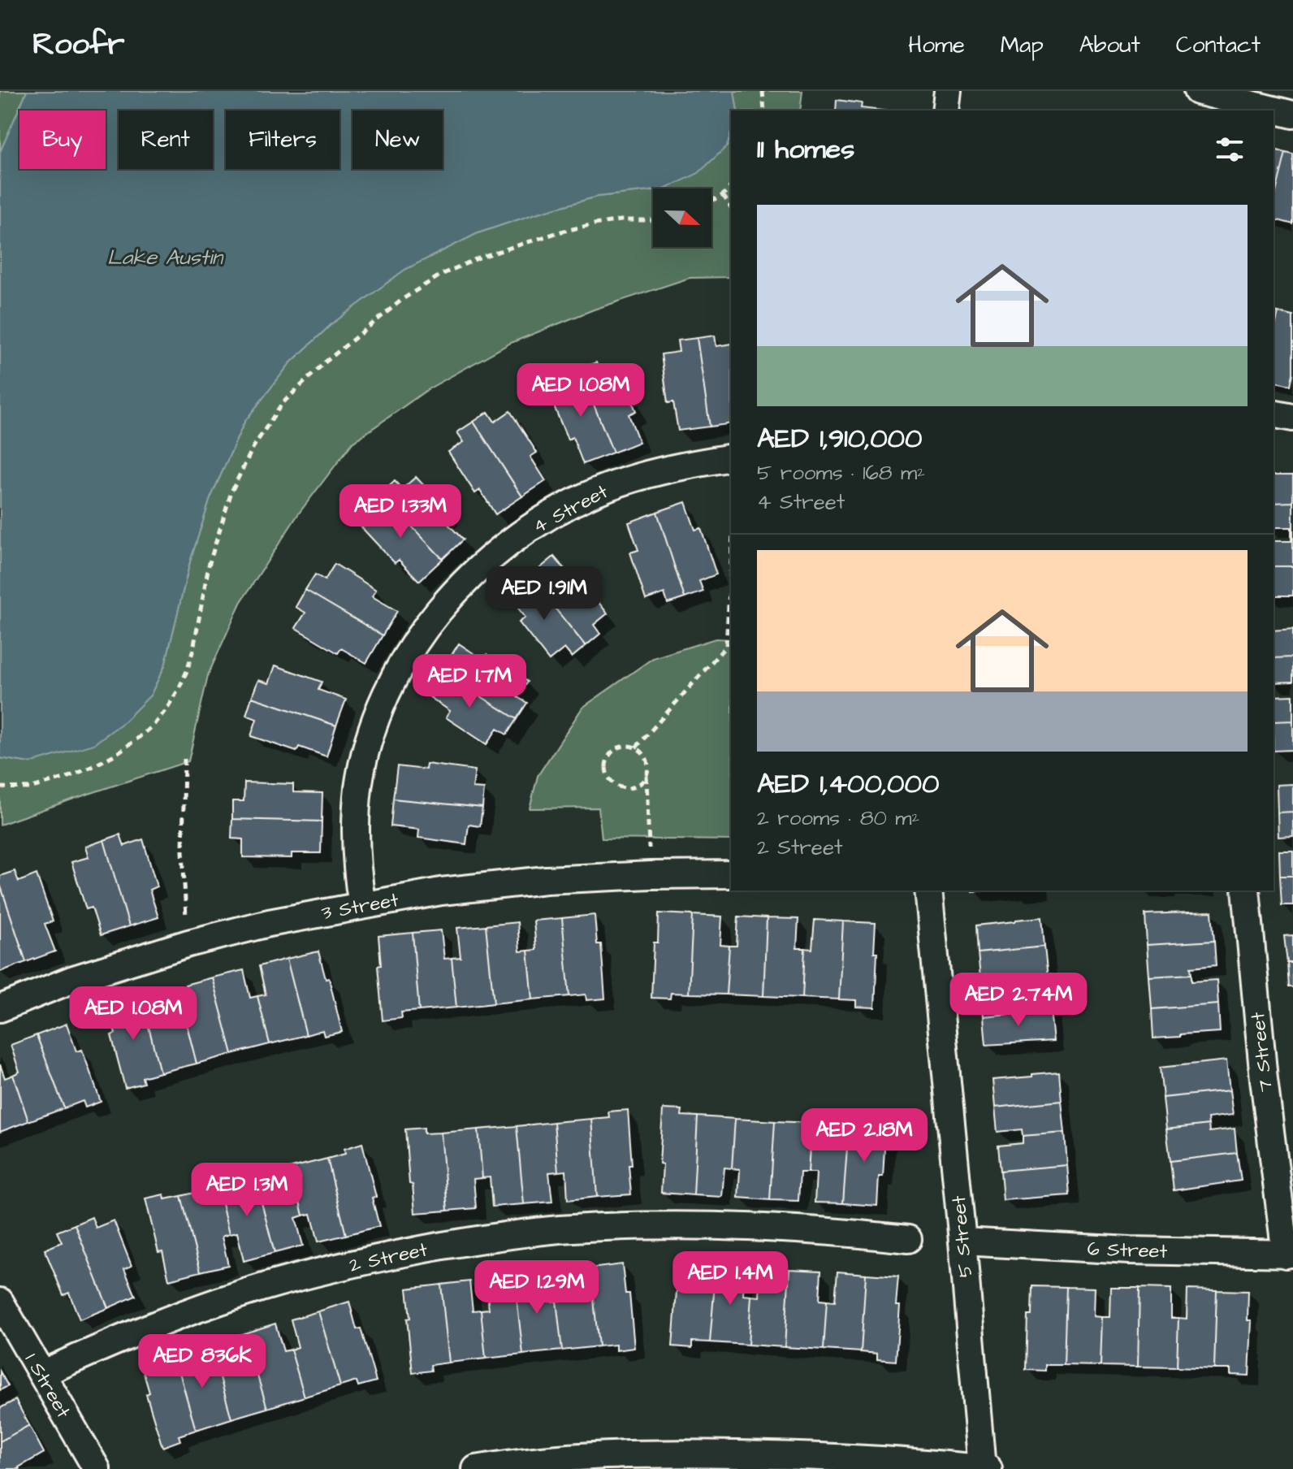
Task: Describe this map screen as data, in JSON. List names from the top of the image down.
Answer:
{
  "streets": {
    "street": [
      "4 Street",
      "3 Street",
      "7 Street",
      "5 Street",
      "6 Street",
      "2 Street",
      "1 Street"
    ]
  },
  "crossings": [
    ["4 Street", "3 Street"],
    ["7 Street", "6 Street"],
    ["5 Street", "6 Street"],
    ["2 Street", "1 Street"]
  ],
  "water": ["Lake Austin"],
  "north": "right",
  "page": {
    "header": "Roofr",
    "nav": [
      "Home",
      "Map",
      "About",
      "Contact"
    ],
    "chip": [
      "Buy",
      "Rent",
      "Filters",
      "New"
    ],
    "heading": "11 homes",
    "list": [
      {
        "name": "AED 1,910,000",
        "note": "5 rooms · 168 m² · 4 Street"
      },
      {
        "name": "AED 1,400,000",
        "note": "2 rooms · 80 m² · 2 Street"
      }
    ],
    "price": [
      "AED 1.08M",
      "AED 1.33M",
      "AED 1.91M",
      "AED 1.7M",
      "AED 2.74M",
      "AED 1.08M",
      "AED 2.18M",
      "AED 1.3M",
      "AED 1.4M",
      "AED 1.29M",
      "AED 836K"
    ]
  }
}
